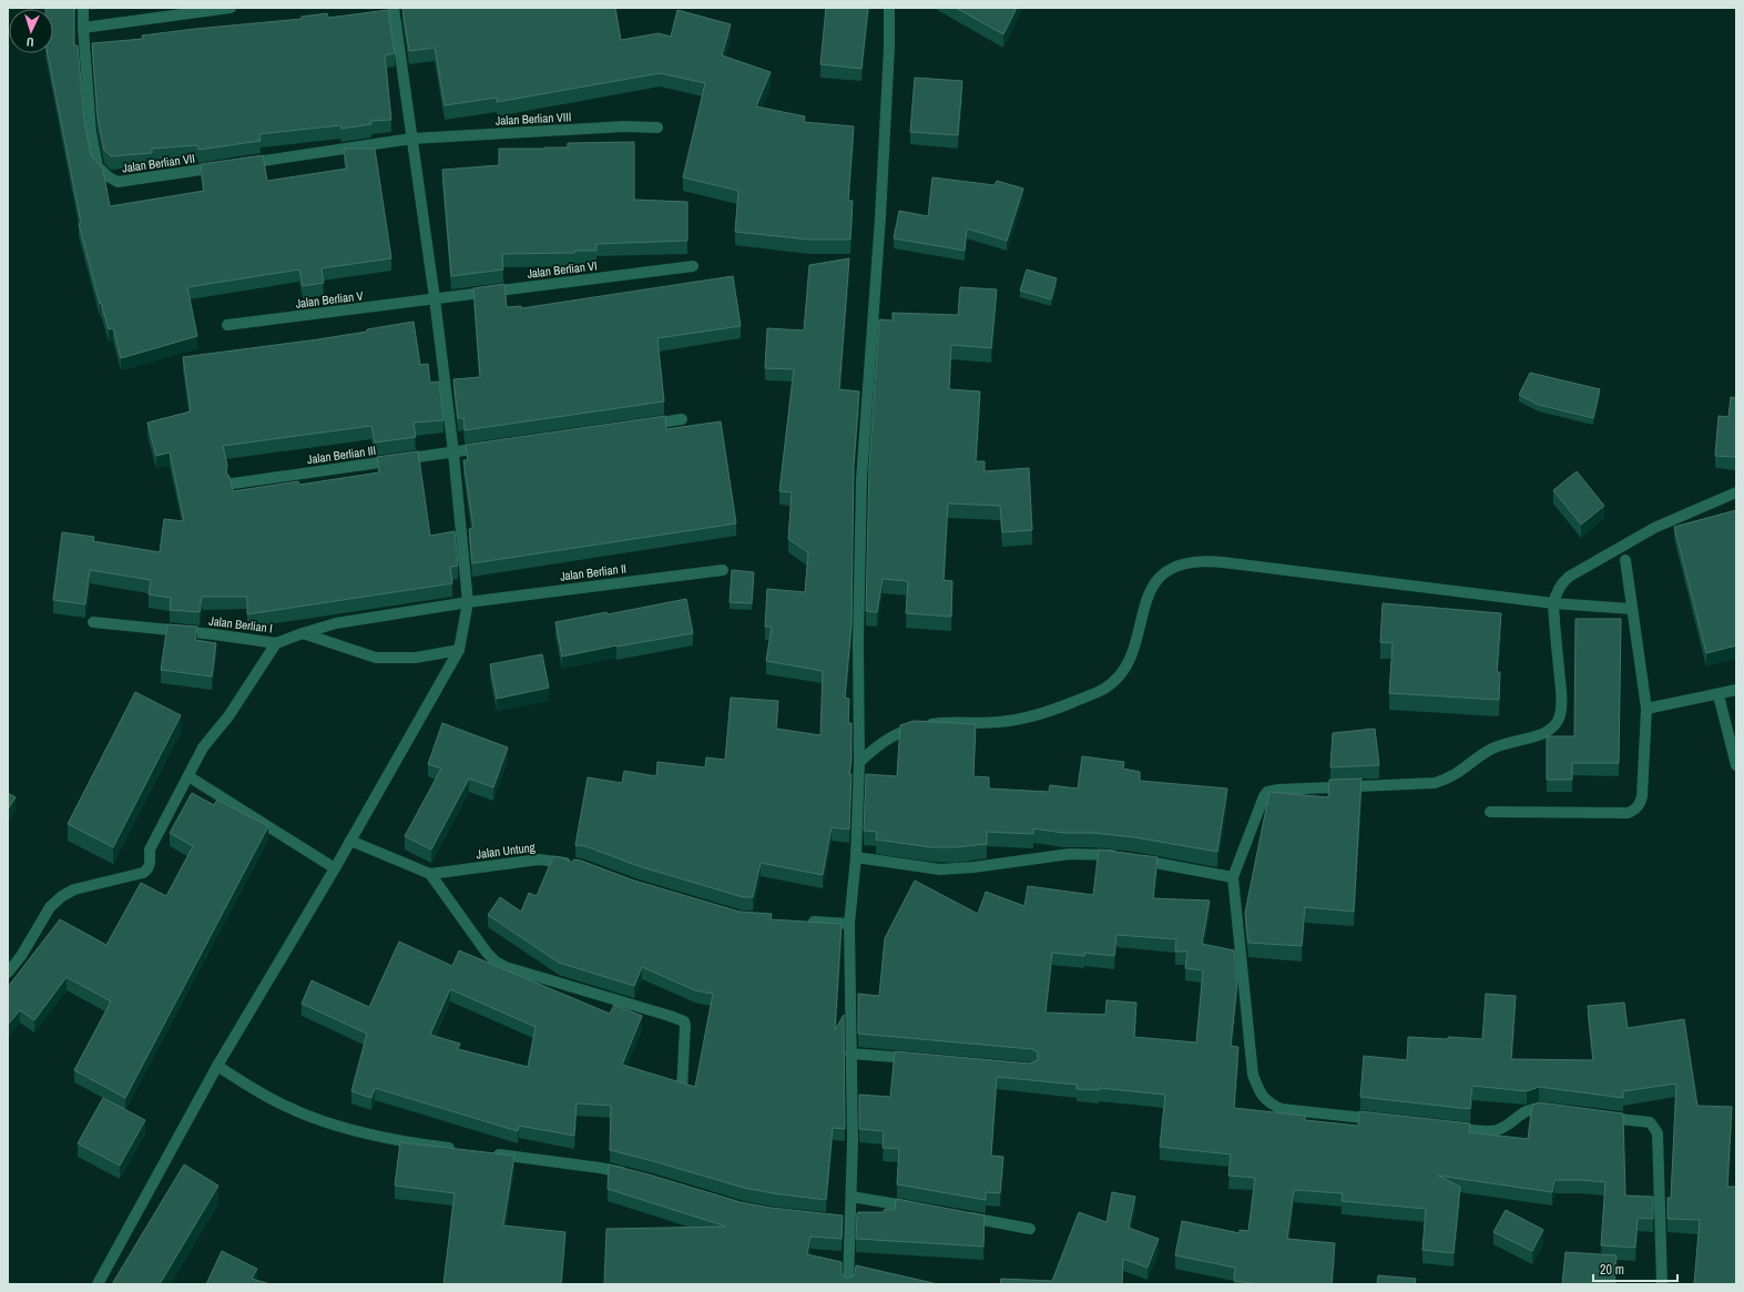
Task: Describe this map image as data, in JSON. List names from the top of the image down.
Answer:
{
  "streets": {
    "street": [
      "Jalan Berlian VIII",
      "Jalan Berlian VII",
      "Jalan Berlian VI",
      "Jalan Berlian V",
      "Jalan Berlian III",
      "Jalan Berlian II",
      "Jalan Berlian I",
      "Jalan Untung"
    ]
  },
  "crossings": [
    ["Jalan Berlian VIII", "Jalan Berlian VII"],
    ["Jalan Berlian VI", "Jalan Berlian V"],
    ["Jalan Berlian II", "Jalan Berlian I"]
  ],
  "scale_bar": "20 m",
  "north": "bottom"
}
